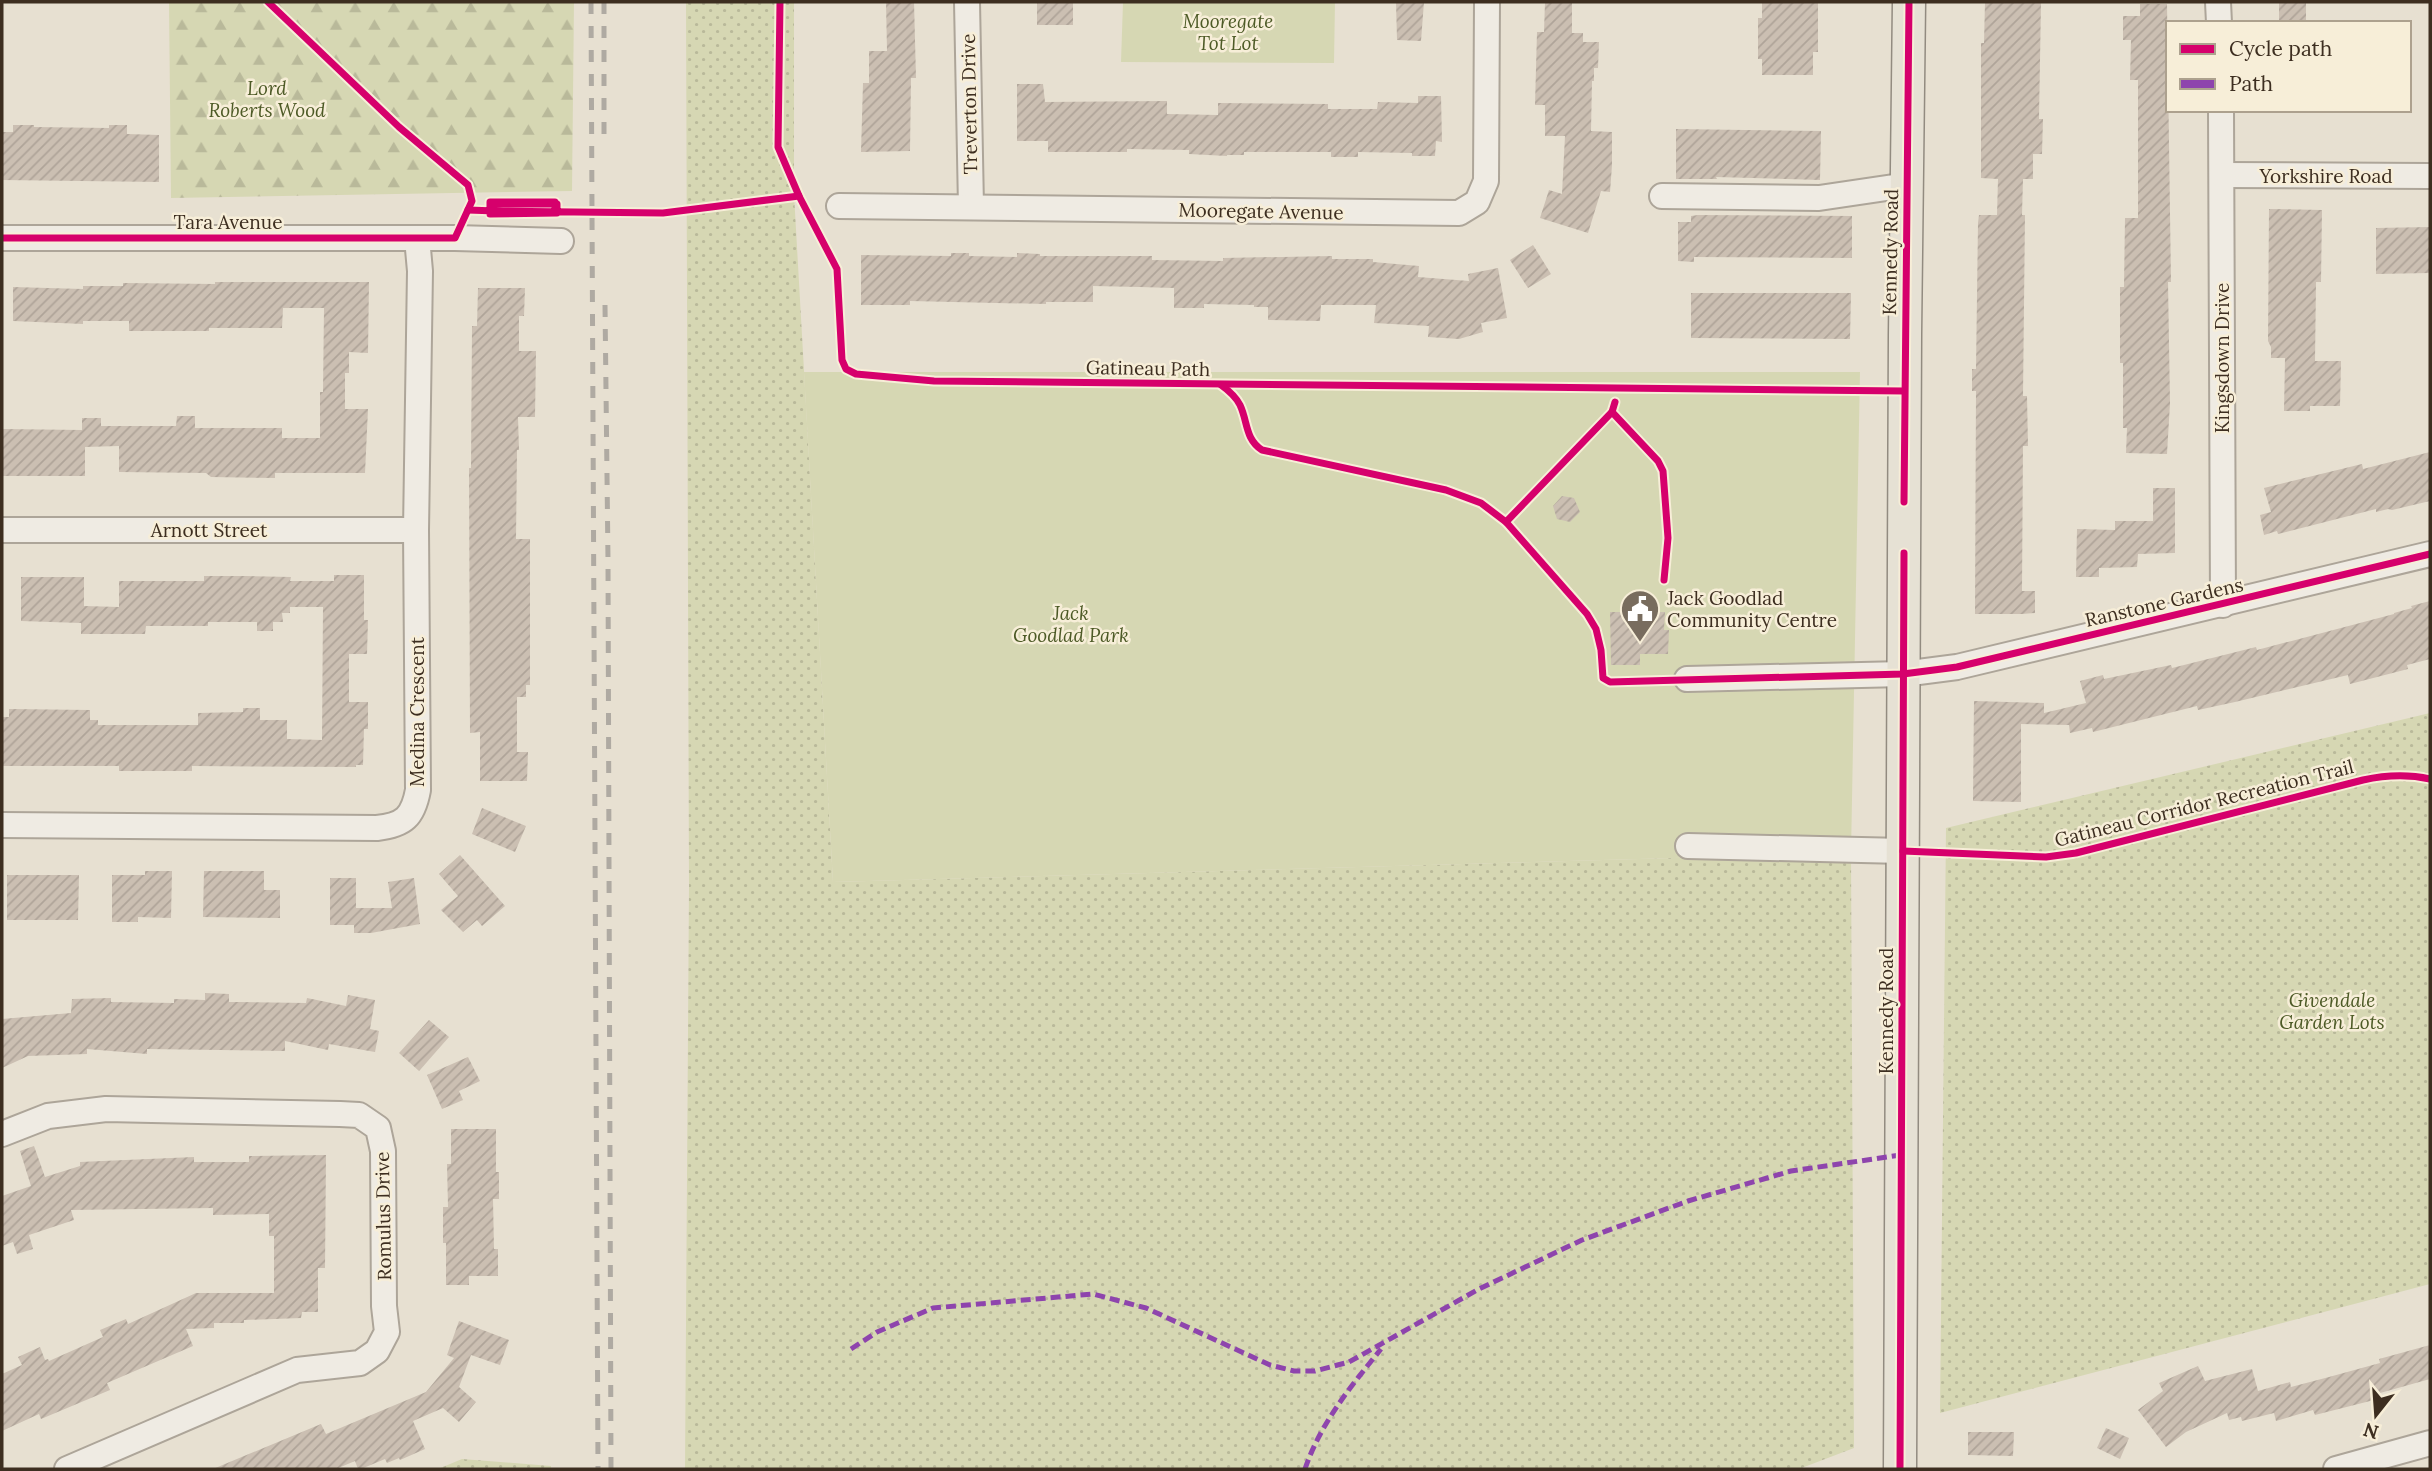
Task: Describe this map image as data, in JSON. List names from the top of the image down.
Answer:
{
  "streets": {
    "main road": ["Kennedy Road"],
    "street": [
      "Treverton Drive",
      "Yorkshire Road",
      "Mooregate Avenue",
      "Tara Avenue",
      "Kingsdown Drive",
      "Arnott Street",
      "Ranstone Gardens",
      "Medina Crescent",
      "Romulus Drive"
    ],
    "cycle path": ["Gatineau Path", "Gatineau Corridor Recreation Trail"]
  },
  "crossings": [
    ["Treverton Drive", "Mooregate Avenue"],
    ["Yorkshire Road", "Kingsdown Drive"],
    ["Tara Avenue", "Medina Crescent"],
    ["Kennedy Road", "Ranstone Gardens"],
    ["Kingsdown Drive", "Ranstone Gardens"],
    ["Arnott Street", "Medina Crescent"]
  ],
  "parks": [
    "Mooregate Tot Lot",
    "Lord Roberts Wood",
    "Jack Goodlad Park",
    "Givendale Garden Lots"
  ],
  "places": {
    "public building": ["Jack Goodlad Community Centre"]
  },
  "legend": ["Cycle path", "Path"],
  "north": "bottom"
}
